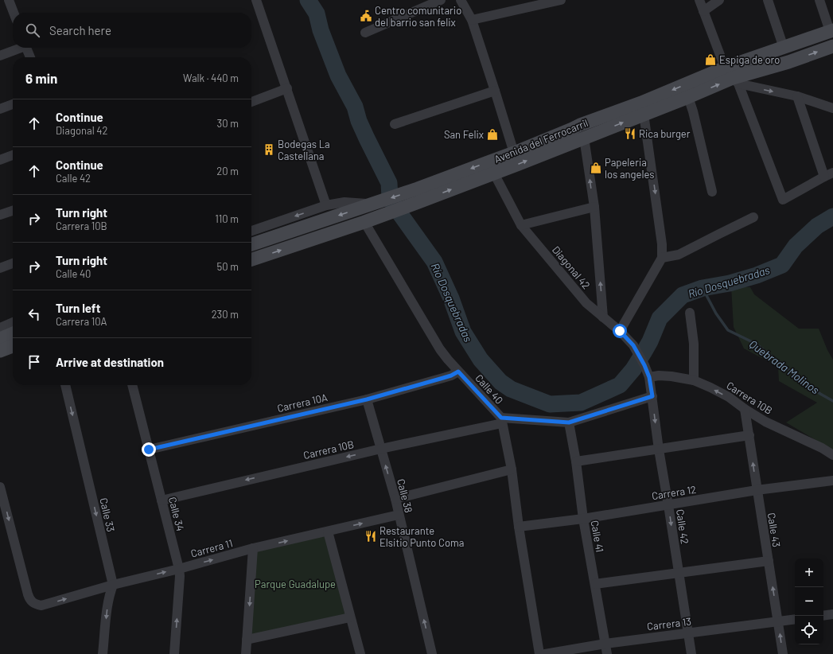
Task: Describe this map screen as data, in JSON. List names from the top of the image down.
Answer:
{
  "streets": {
    "main road": ["Avenida del Ferrocarril"],
    "street": [
      "Diagonal 42",
      "Calle 40",
      "Carrera 10B",
      "Carrera 10A",
      "Carrera 12",
      "Calle 38",
      "Calle 34",
      "Calle 33",
      "Calle 42",
      "Calle 43",
      "Calle 41",
      "Carrera 11",
      "Carrera 13"
    ]
  },
  "crossings": [
    ["Avenida del Ferrocarril", "Diagonal 42"],
    ["Avenida del Ferrocarril", "Calle 40"],
    ["Diagonal 42", "Calle 42"],
    ["Calle 40", "Carrera 10B"],
    ["Calle 40", "Carrera 10A"],
    ["Carrera 10B", "Calle 38"],
    ["Carrera 10B", "Calle 34"],
    ["Carrera 10B", "Calle 42"],
    ["Carrera 10B", "Calle 43"],
    ["Carrera 10B", "Calle 41"],
    ["Carrera 10A", "Calle 38"],
    ["Carrera 10A", "Calle 34"],
    ["Carrera 12", "Calle 42"],
    ["Carrera 12", "Calle 43"],
    ["Carrera 12", "Calle 41"],
    ["Calle 38", "Carrera 11"],
    ["Calle 34", "Carrera 11"],
    ["Calle 33", "Carrera 11"],
    ["Calle 42", "Carrera 13"],
    ["Calle 43", "Carrera 13"],
    ["Calle 41", "Carrera 13"]
  ],
  "one_way": [
    "Carrera 10B",
    "Calle 33",
    "Calle 42",
    "Calle 43",
    "Carrera 11"
  ],
  "water": ["Río Dosquebradas", "Quebrada Molinos"],
  "parks": ["Parque Guadalupe"],
  "places": {
    "public building": ["Centro comunitario del barrio san felix"],
    "shop": ["Espiga de oro", "San Felix", "Papeleria los angeles"],
    "restaurant": ["Rica burger", "Restaurante Elsitio Punto Coma"],
    "building": ["Bodegas La Castellana"]
  },
  "page": {
    "search": "Search here",
    "heading": ["6 min", "Walk · 440 m"],
    "list": [
      ["Continue", "Diagonal 42", "30 m"],
      ["Continue", "Calle 42", "20 m"],
      ["Turn right", "Carrera 10B", "110 m"],
      ["Turn right", "Calle 40", "50 m"],
      ["Turn left", "Carrera 10A", "230 m"],
      "Arrive at destination"
    ],
    "map_buttons": ["+", "−"]
  }
}
